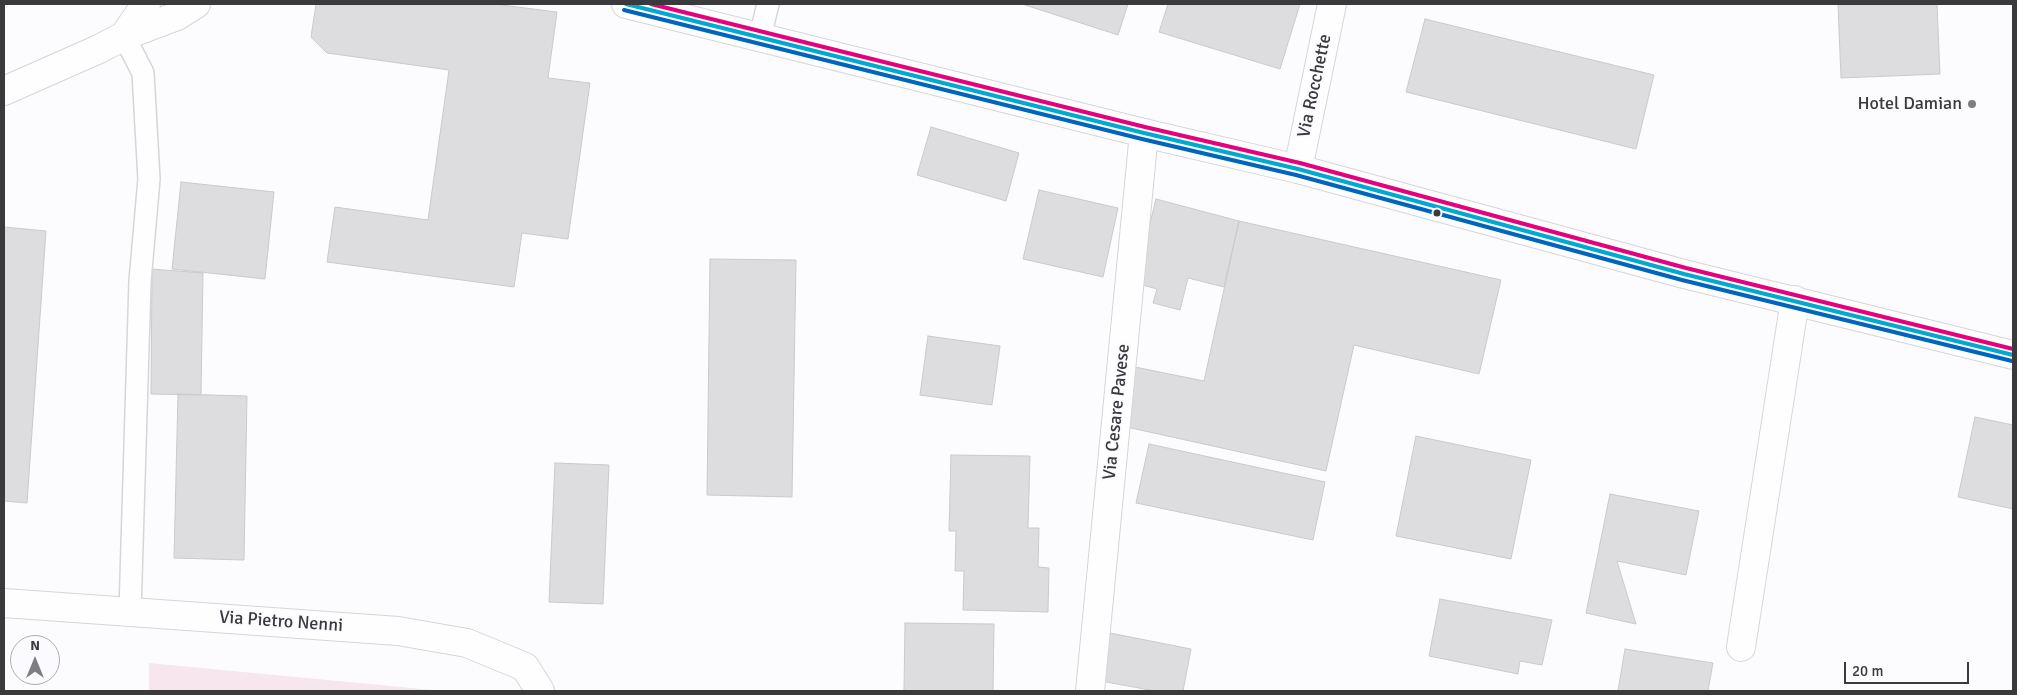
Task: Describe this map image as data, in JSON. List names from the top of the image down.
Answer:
{
  "streets": {
    "street": ["Via Rocchette", "Via Cesare Pavese", "Via Pietro Nenni"]
  },
  "places": ["Hotel Damian"],
  "scale_bar": "20 m",
  "north": "top"
}
